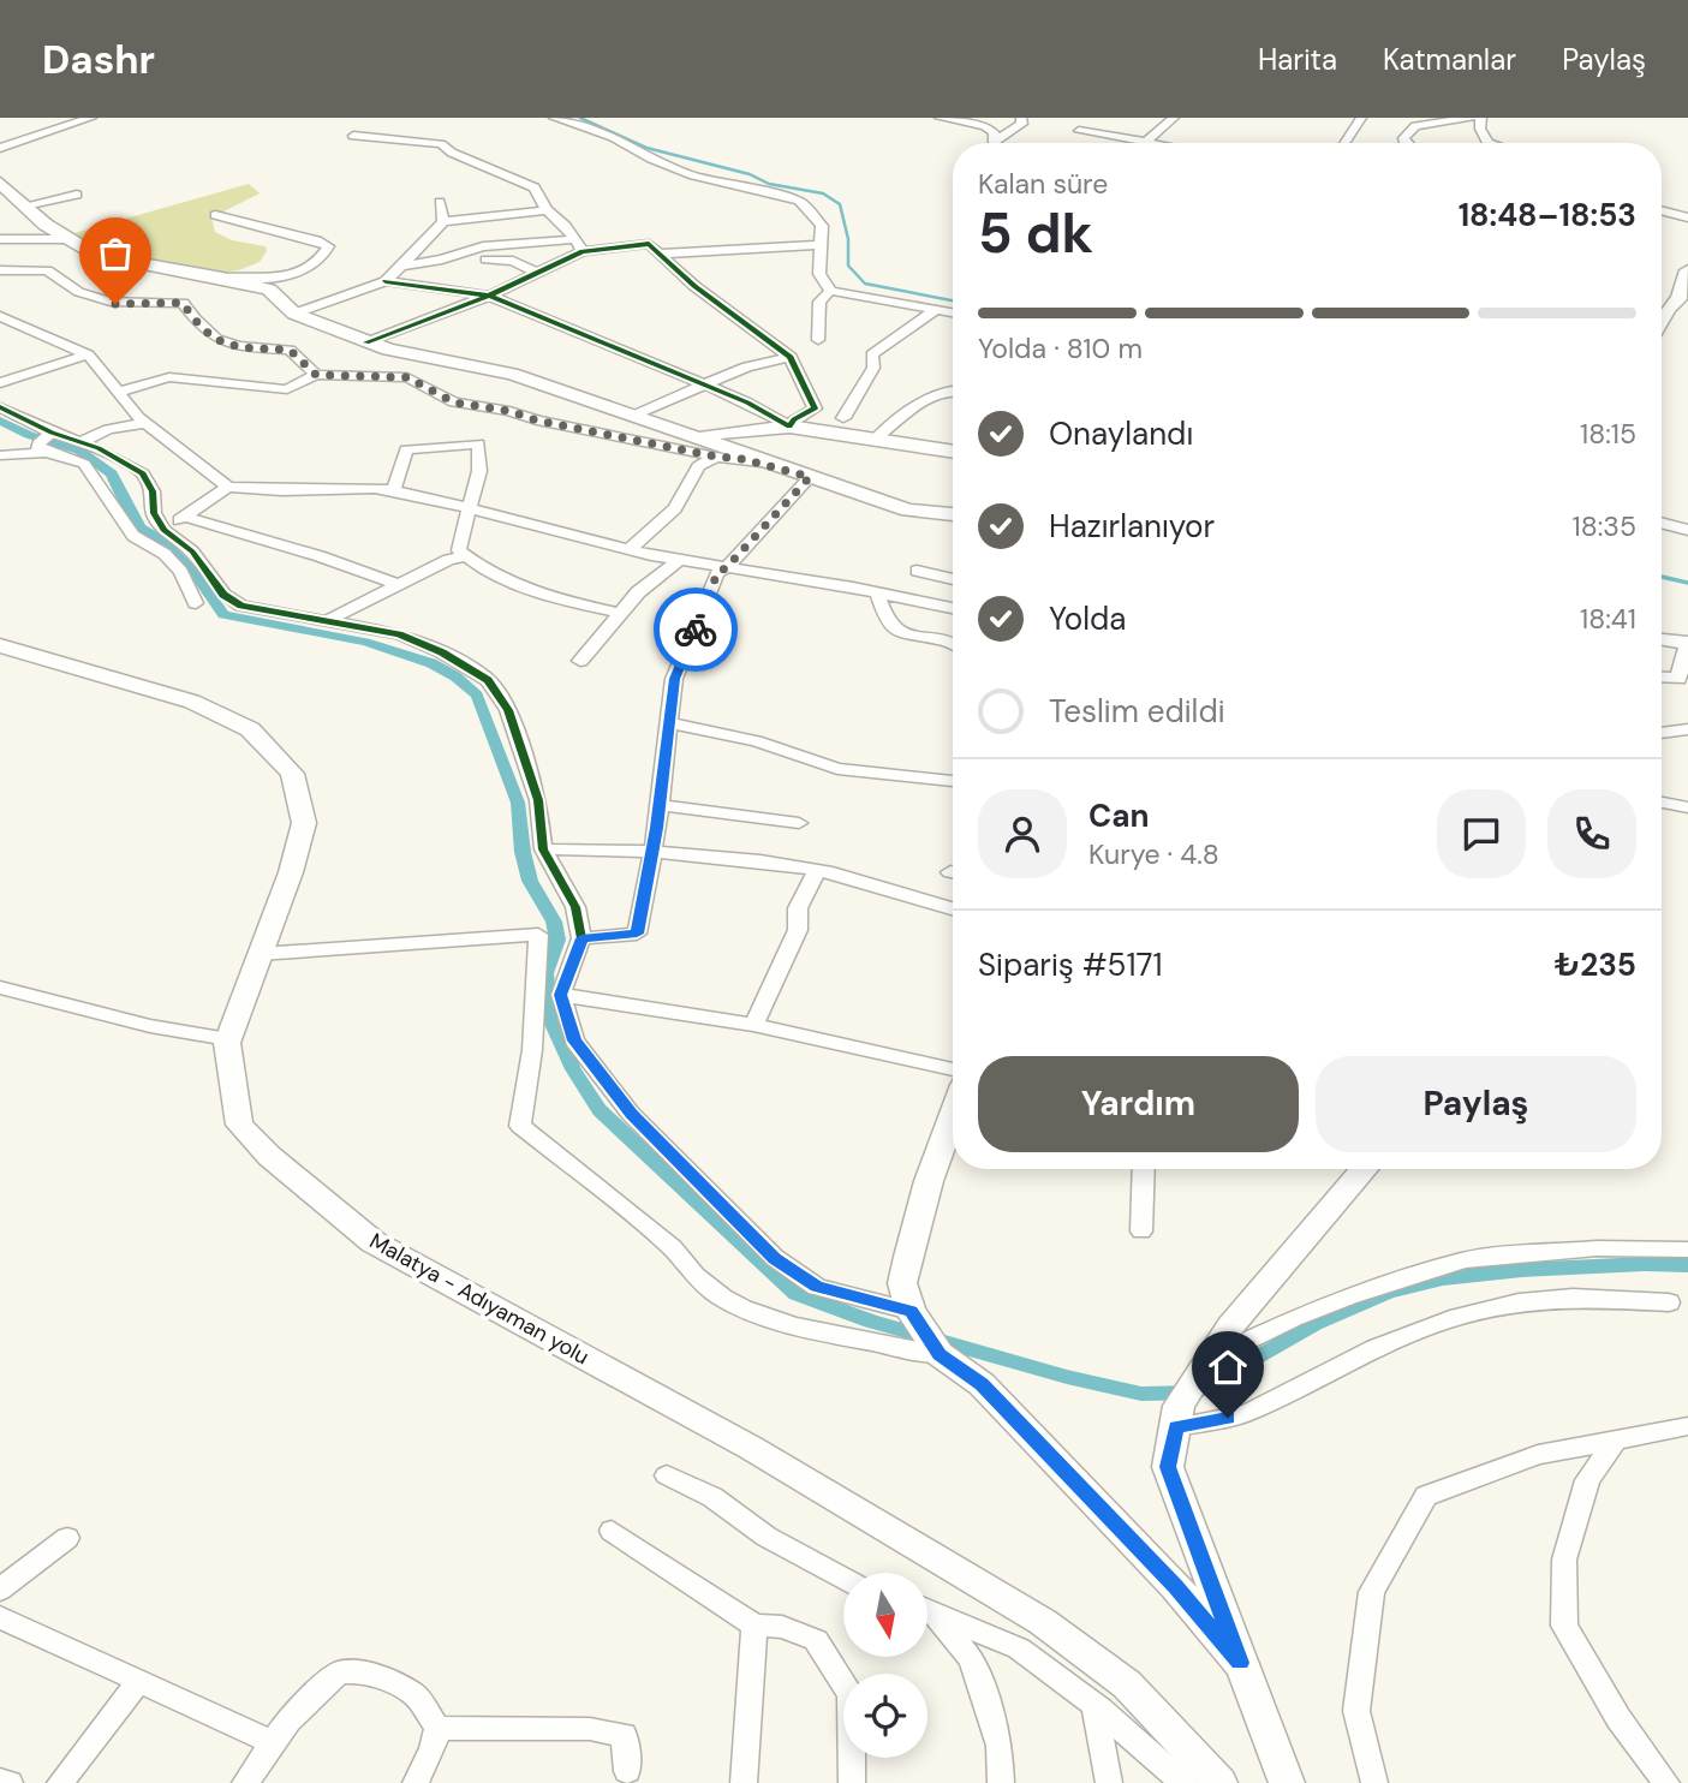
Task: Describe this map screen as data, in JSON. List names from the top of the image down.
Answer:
{
  "streets": {
    "main road": ["Malatya - Adıyaman yolu"]
  },
  "north": "bottom",
  "page": {
    "header": "Dashr",
    "nav": ["Harita", "Katmanlar", "Paylaş"],
    "heading": ["5 dk", "Kalan süre", "18:48–18:53"],
    "panel": [
      "Can",
      "Kurye · 4.8",
      "Sipariş #5171",
      "₺235"
    ],
    "bar": "Yolda · 810 m",
    "list": [
      ["Onaylandı", "18:15"],
      ["Hazırlanıyor", "18:35"],
      ["Yolda", "18:41"],
      "Teslim edildi"
    ],
    "buttons": ["Yardım", "Paylaş"]
  }
}
